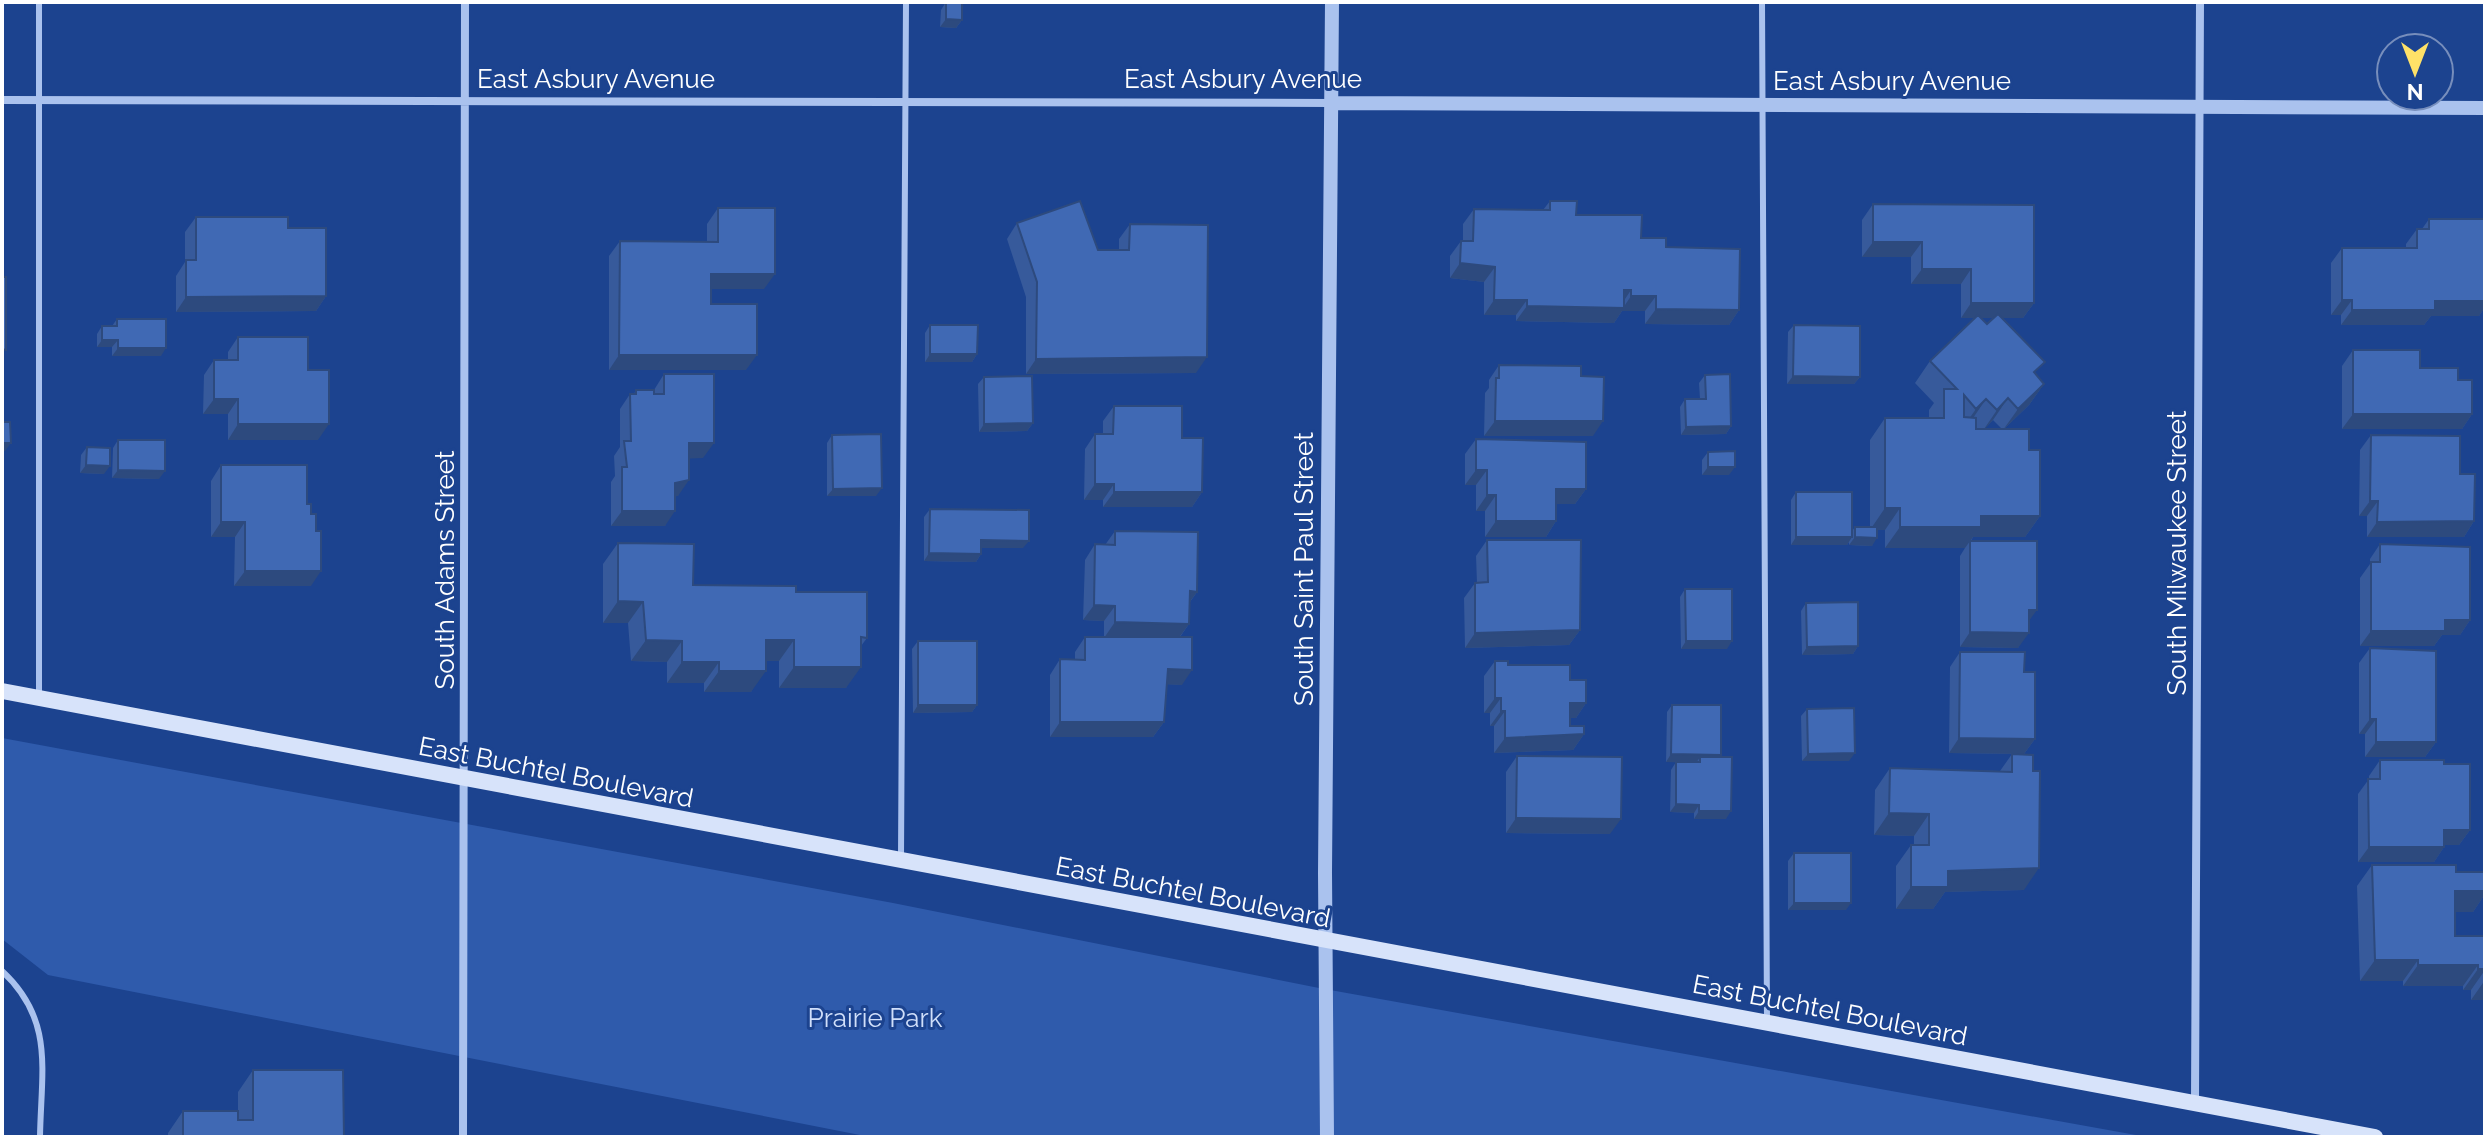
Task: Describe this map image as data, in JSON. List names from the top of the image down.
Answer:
{
  "streets": {
    "main road": ["East Buchtel Boulevard"],
    "street": [
      "East Asbury Avenue",
      "South Milwaukee Street",
      "South Saint Paul Street",
      "South Adams Street"
    ]
  },
  "crossings": [
    ["East Asbury Avenue", "South Milwaukee Street"],
    ["East Asbury Avenue", "South Saint Paul Street"],
    ["East Asbury Avenue", "South Adams Street"],
    ["South Milwaukee Street", "East Buchtel Boulevard"],
    ["South Saint Paul Street", "East Buchtel Boulevard"],
    ["South Adams Street", "East Buchtel Boulevard"]
  ],
  "parks": ["Prairie Park"],
  "north": "bottom"
}
